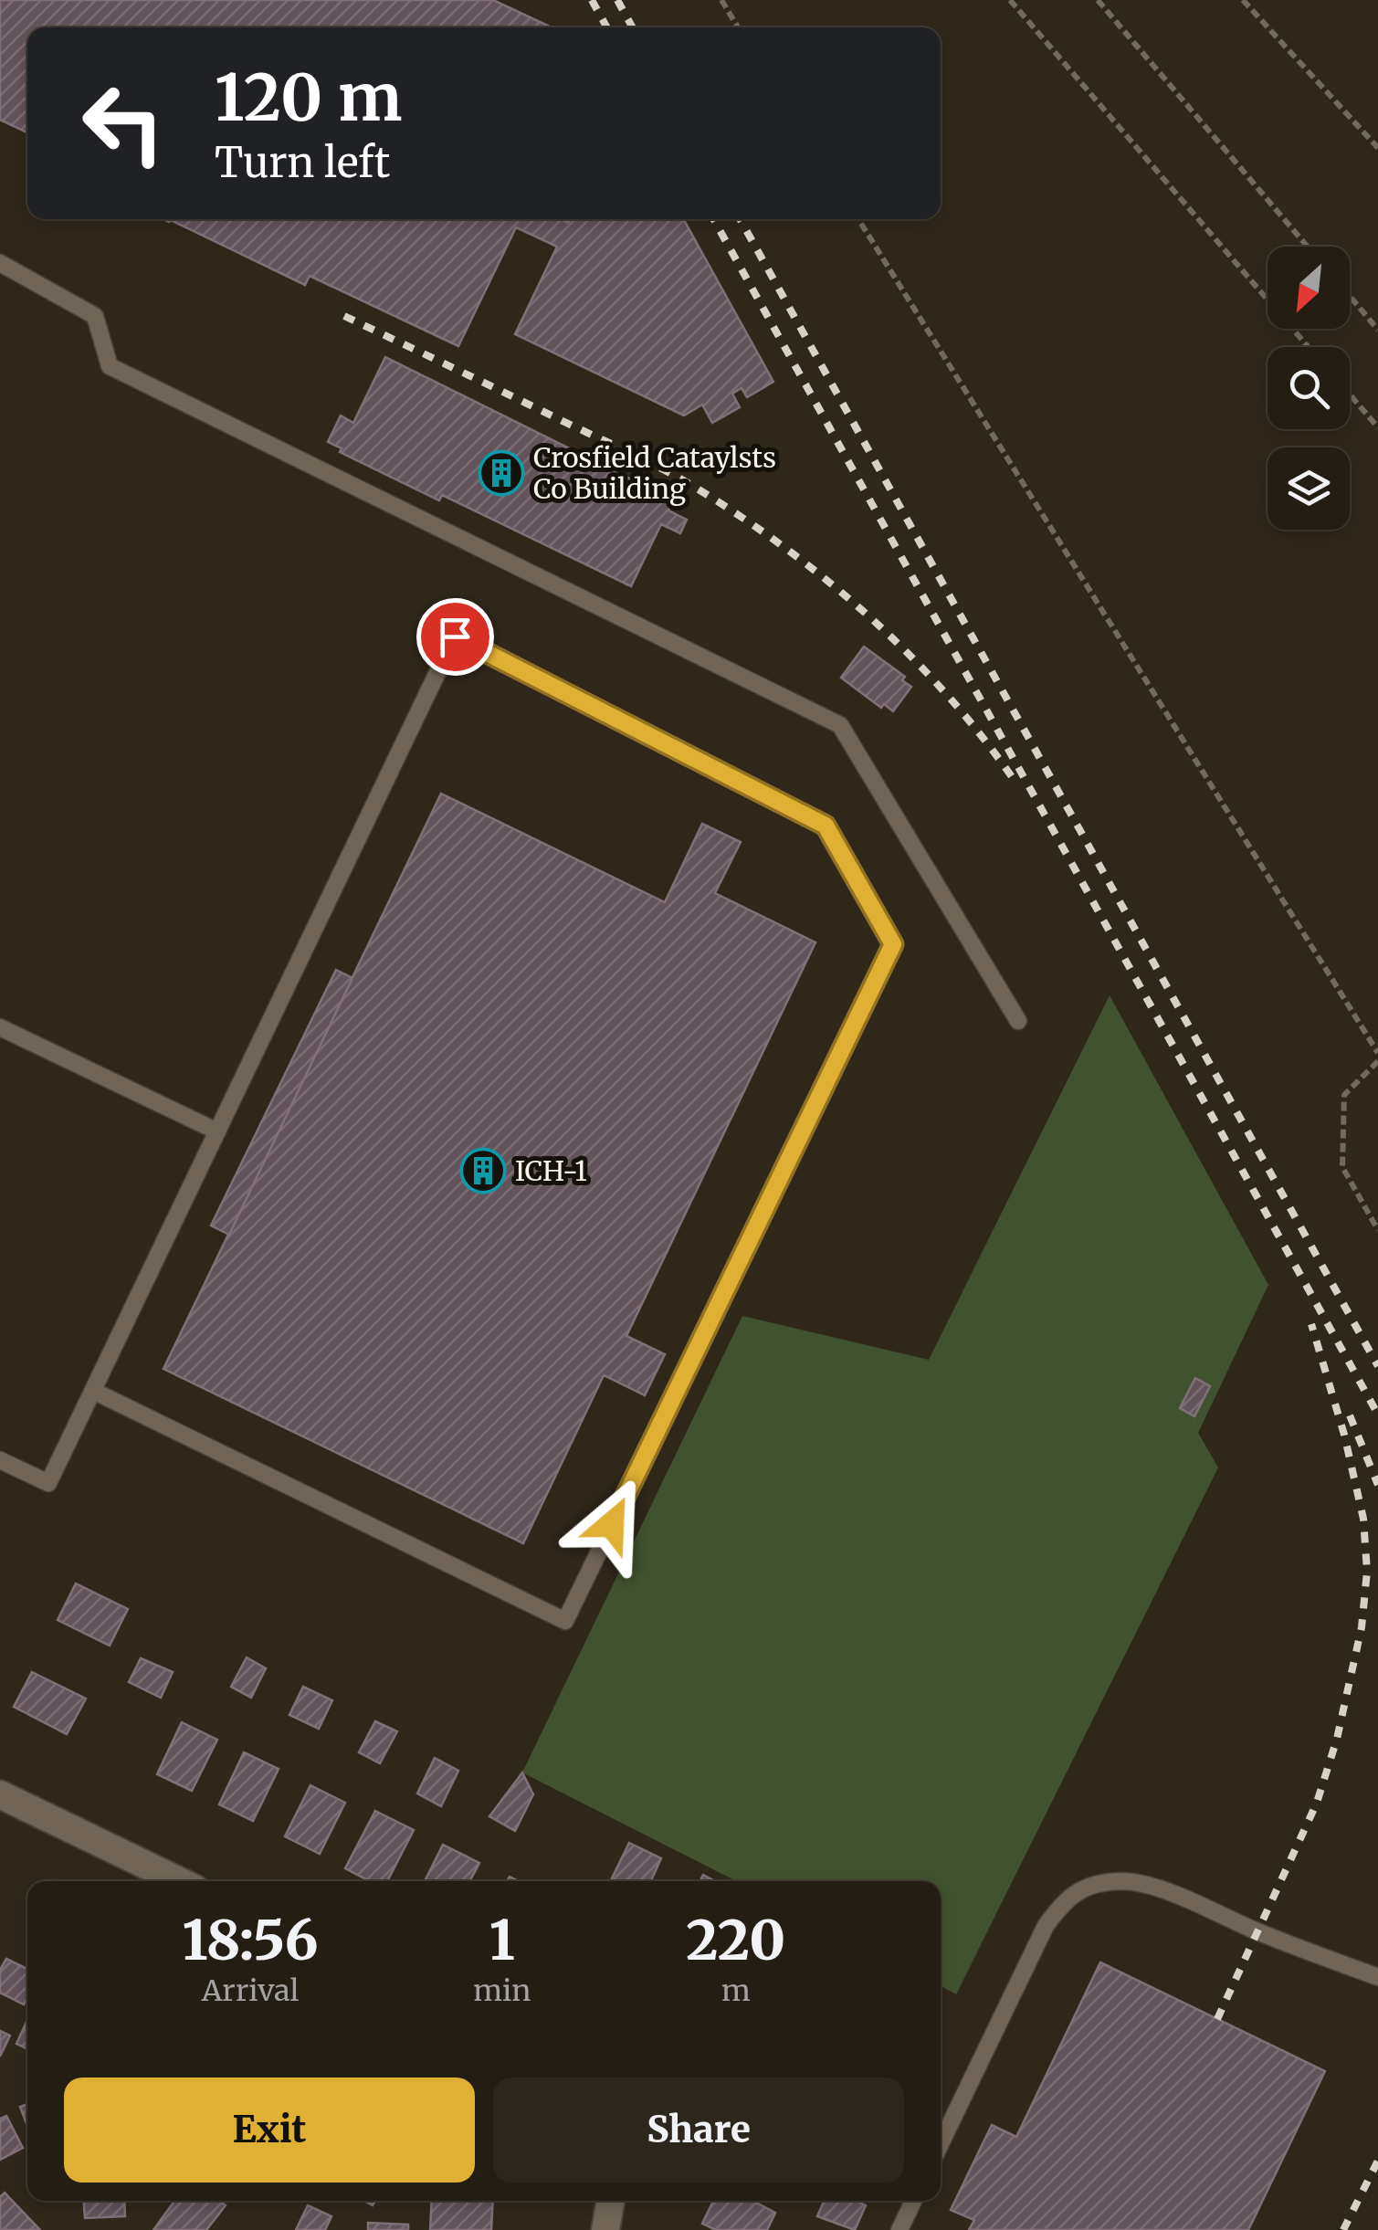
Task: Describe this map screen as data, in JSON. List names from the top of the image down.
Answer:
{
  "places": {
    "building": ["Crosfield Cataylsts Co Building", "ICH-1"]
  },
  "north": "bottom left",
  "page": {
    "turn": ["120 m", "Turn left"],
    "eta": [
      "18:56",
      "Arrival",
      "1",
      "min",
      "220",
      "m"
    ],
    "buttons": ["Exit", "Share"]
  }
}
